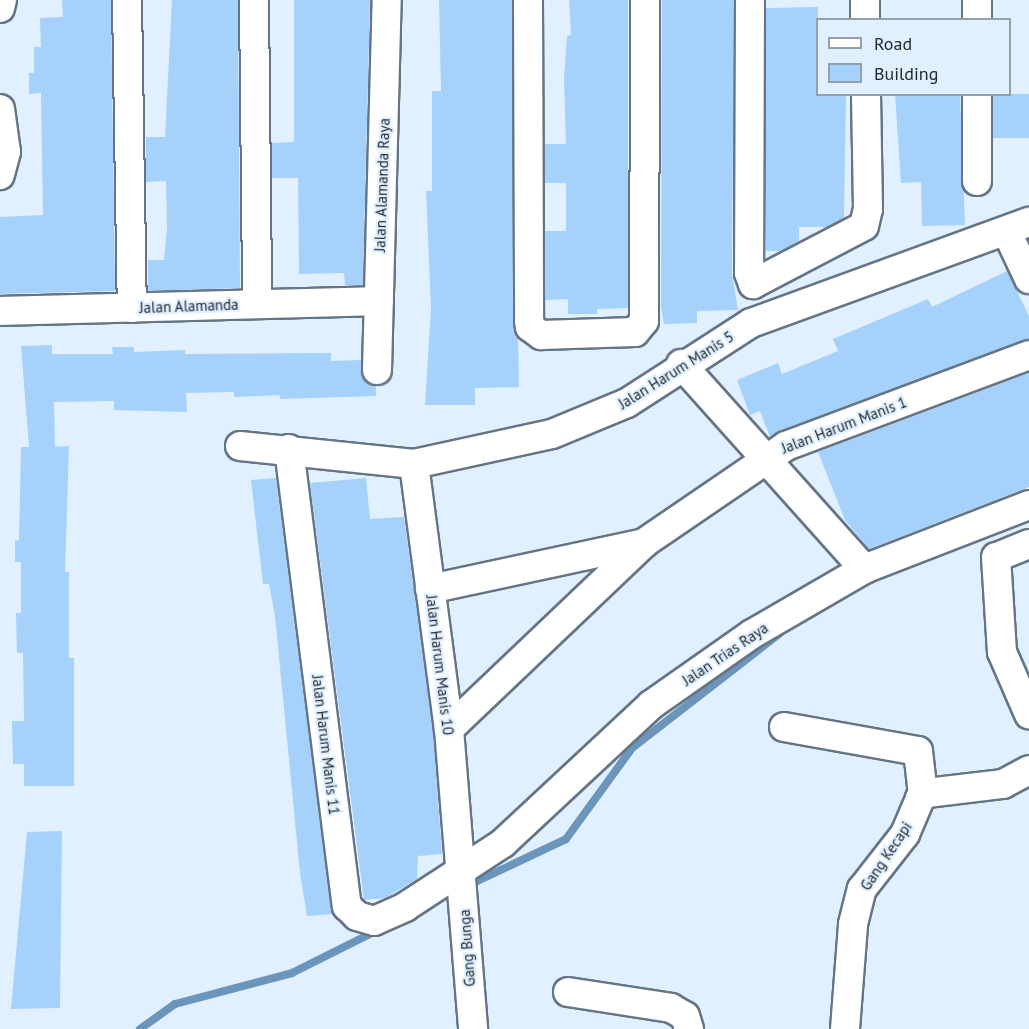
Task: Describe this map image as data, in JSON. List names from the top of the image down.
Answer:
{
  "streets": {
    "street": [
      "Jalan Alamanda Raya",
      "Jalan Alamanda",
      "Jalan Harum Manis 5",
      "Jalan Harum Manis 1",
      "Jalan Trias Raya",
      "Jalan Harum Manis 10",
      "Jalan Harum Manis 11",
      "Gang Kecapi",
      "Gang Bunga"
    ]
  },
  "crossings": [
    ["Jalan Alamanda Raya", "Jalan Alamanda"],
    ["Jalan Harum Manis 5", "Jalan Harum Manis 10"],
    ["Jalan Harum Manis 5", "Jalan Harum Manis 11"],
    ["Jalan Harum Manis 1", "Jalan Harum Manis 10"],
    ["Jalan Trias Raya", "Jalan Harum Manis 10"],
    ["Jalan Trias Raya", "Jalan Harum Manis 11"],
    ["Jalan Trias Raya", "Gang Bunga"],
    ["Jalan Harum Manis 10", "Jalan Harum Manis 11"],
    ["Jalan Harum Manis 10", "Gang Bunga"],
    ["Jalan Harum Manis 11", "Gang Bunga"]
  ],
  "legend": ["Road", "Building"]
}
